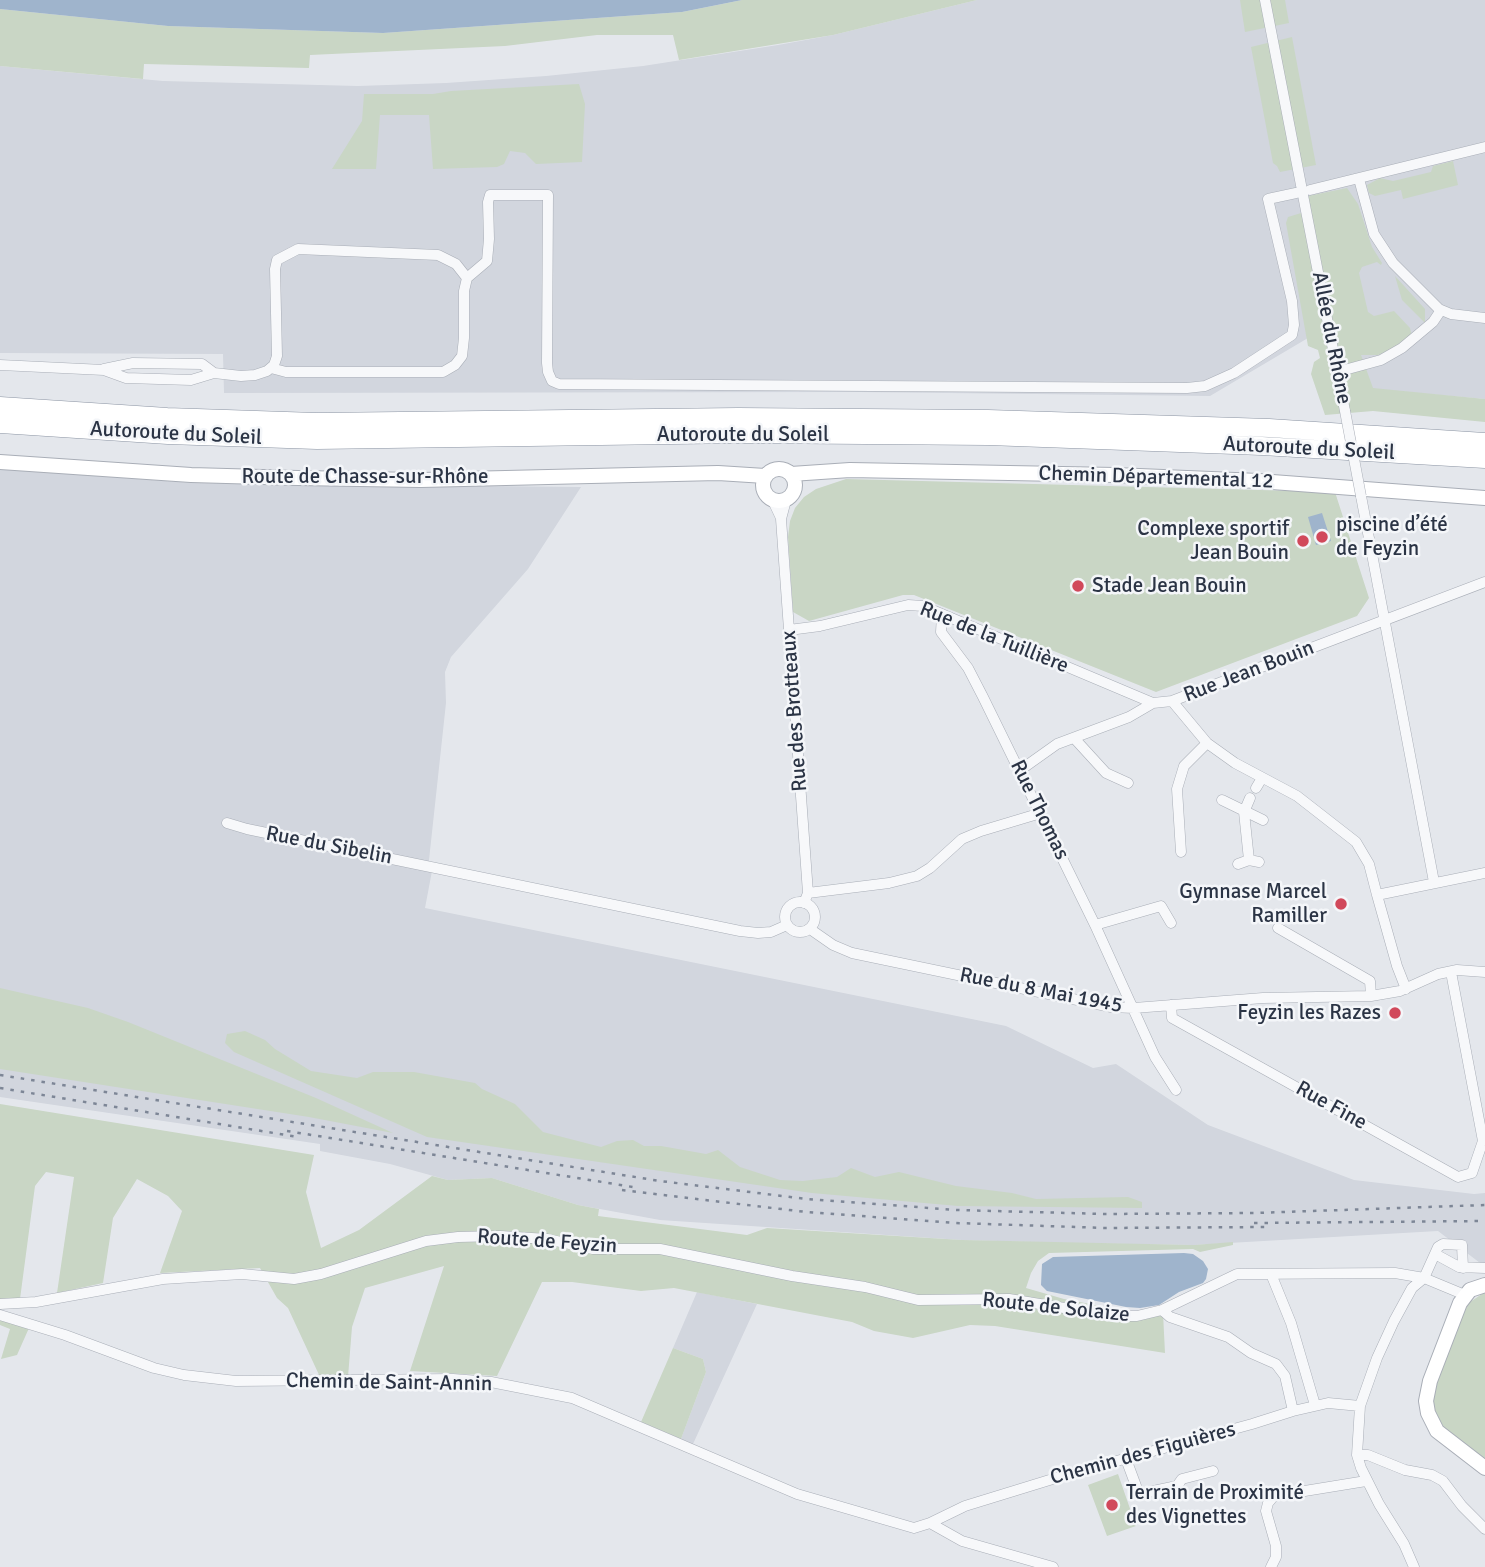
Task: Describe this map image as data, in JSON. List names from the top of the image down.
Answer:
{
  "streets": {
    "highway": ["Autoroute du Soleil"],
    "main road": ["Route de Chasse-sur-Rhône", "Chemin Départemental 12"],
    "street": [
      "Allée du Rhône",
      "Rue de la Tuillière",
      "Rue Jean Bouin",
      "Rue des Brotteaux",
      "Rue Thomas",
      "Rue du Sibelin",
      "Rue du 8 Mai 1945",
      "Rue Fine",
      "Route de Feyzin",
      "Route de Solaize",
      "Chemin de Saint-Annin",
      "Chemin des Figuières"
    ]
  },
  "crossings": [
    ["Allée du Rhône", "Rue Jean Bouin"],
    ["Route de Chasse-sur-Rhône", "Chemin Départemental 12"],
    ["Chemin Départemental 12", "Rue des Brotteaux"],
    ["Rue de la Tuillière", "Rue Jean Bouin"],
    ["Rue de la Tuillière", "Rue des Brotteaux"],
    ["Rue de la Tuillière", "Rue Thomas"],
    ["Rue Jean Bouin", "Rue Thomas"],
    ["Rue des Brotteaux", "Rue du Sibelin"],
    ["Rue des Brotteaux", "Rue du 8 Mai 1945"],
    ["Rue Thomas", "Rue du 8 Mai 1945"],
    ["Rue du Sibelin", "Rue du 8 Mai 1945"],
    ["Rue du 8 Mai 1945", "Rue Fine"],
    ["Route de Feyzin", "Route de Solaize"],
    ["Chemin de Saint-Annin", "Chemin des Figuières"]
  ],
  "places": [
    "piscine d’été de Feyzin",
    "Complexe sportif Jean Bouin",
    "Stade Jean Bouin",
    "Gymnase Marcel Ramiller",
    "Feyzin les Razes",
    "Terrain de Proximité des Vignettes"
  ]
}
